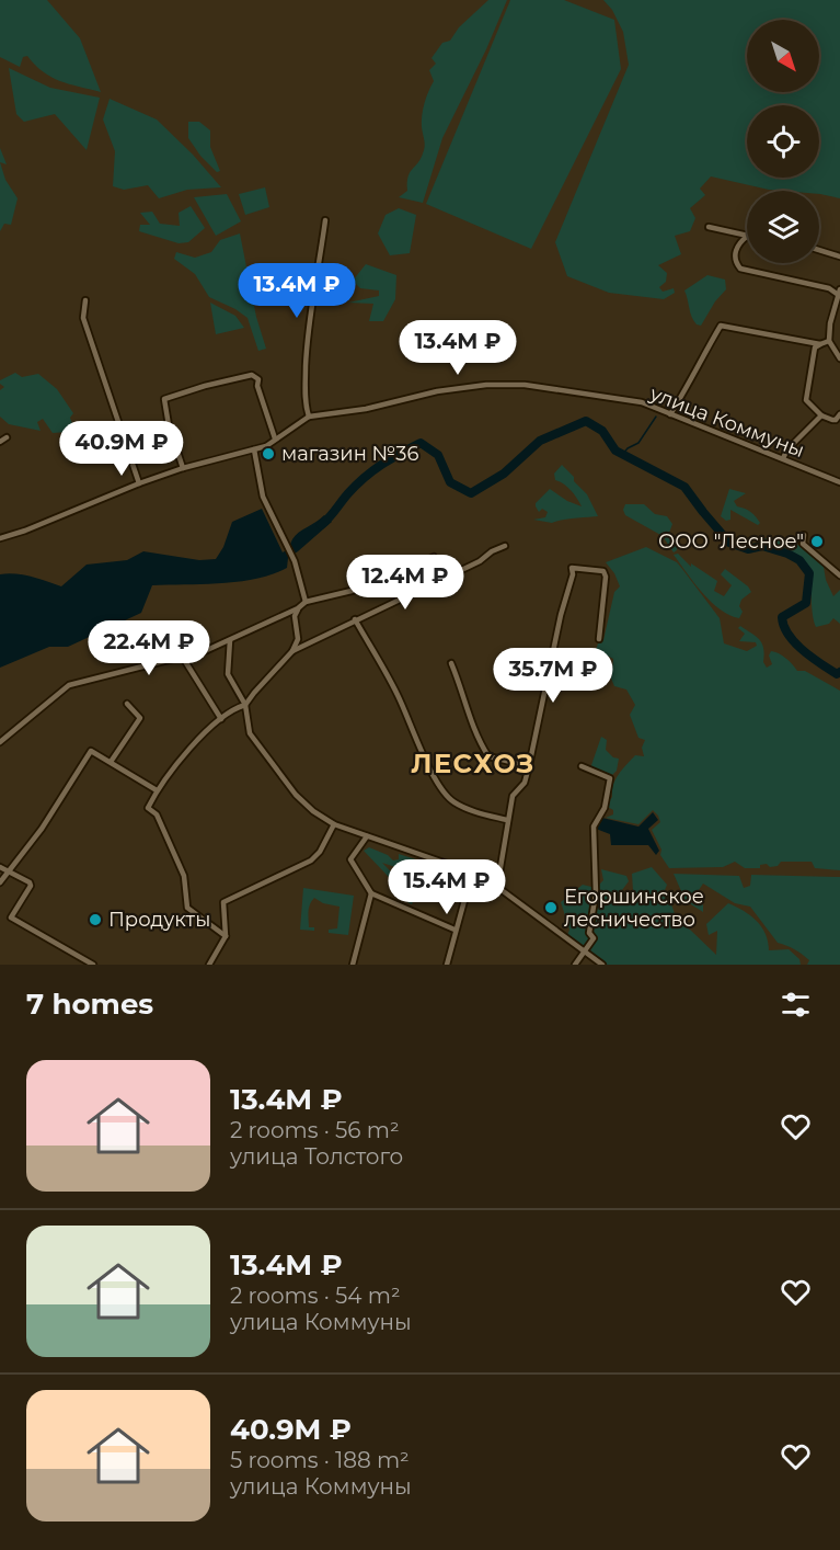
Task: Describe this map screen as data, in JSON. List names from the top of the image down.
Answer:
{
  "streets": {
    "street": ["улица Коммуны"]
  },
  "districts": ["ЛЕСХОЗ"],
  "places": [
    "магазин №36",
    "ООО \"Лесное\"",
    "Егоршинское лесничество",
    "Продукты"
  ],
  "north": "bottom right",
  "page": {
    "price": [
      "13.4M ₽",
      "13.4M ₽",
      "40.9M ₽",
      "12.4M ₽",
      "22.4M ₽",
      "35.7M ₽",
      "15.4M ₽"
    ],
    "heading": "7 homes",
    "list": [
      {
        "name": "13.4M ₽",
        "note": "2 rooms · 56 m² · улица Толстого"
      },
      {
        "name": "13.4M ₽",
        "note": "2 rooms · 54 m² · улица Коммуны"
      },
      {
        "name": "40.9M ₽",
        "note": "5 rooms · 188 m² · улица Коммуны"
      }
    ]
  }
}
